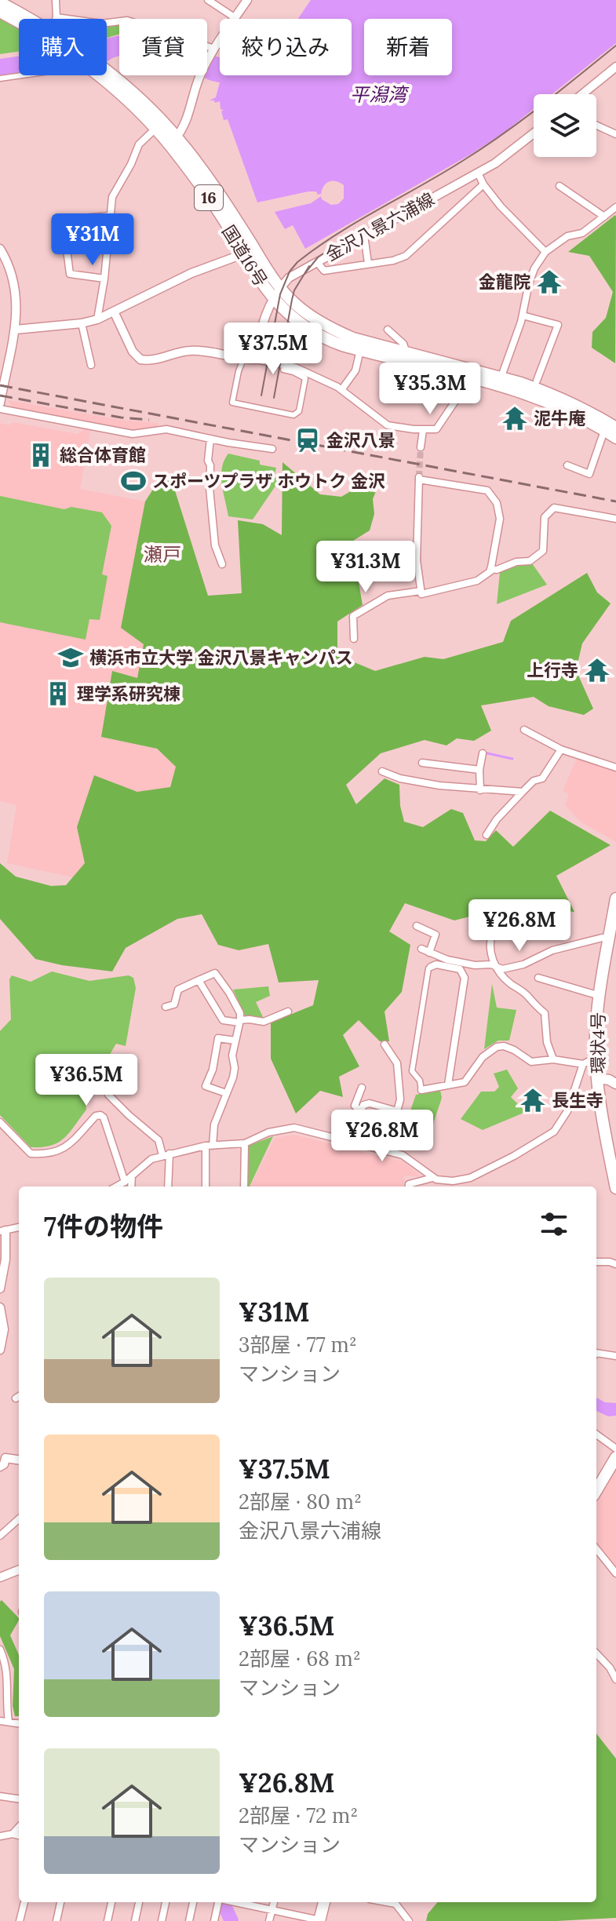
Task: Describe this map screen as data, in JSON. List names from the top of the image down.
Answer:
{
  "streets": {
    "main road": ["16", "国道16号", "環状4号"],
    "street": ["金沢八景六浦線"]
  },
  "crossings": [
    ["金沢八景六浦線", "国道16号"]
  ],
  "districts": ["瀬戸"],
  "water": ["平潟湾"],
  "places": {
    "temple": [
      "金龍院",
      "泥牛庵",
      "上行寺",
      "長生寺"
    ],
    "station": ["金沢八景"],
    "building": ["総合体育館", "理学系研究棟"],
    "sports": ["スポーツプラザ ホウトク 金沢"],
    "school or university": ["横浜市立大学 金沢八景キャンパス"]
  },
  "page": {
    "chip": [
      "購入",
      "賃貸",
      "絞り込み",
      "新着"
    ],
    "price": [
      "¥31M",
      "¥37.5M",
      "¥35.3M",
      "¥31.3M",
      "¥26.8M",
      "¥36.5M",
      "¥26.8M"
    ],
    "heading": "7件の物件",
    "list": [
      {
        "name": "¥31M",
        "note": "3部屋 · 77 m² · マンション"
      },
      {
        "name": "¥37.5M",
        "note": "2部屋 · 80 m² · 金沢八景六浦線"
      },
      {
        "name": "¥36.5M",
        "note": "2部屋 · 68 m² · マンション"
      },
      {
        "name": "¥26.8M",
        "note": "2部屋 · 72 m² · マンション"
      }
    ]
  }
}
